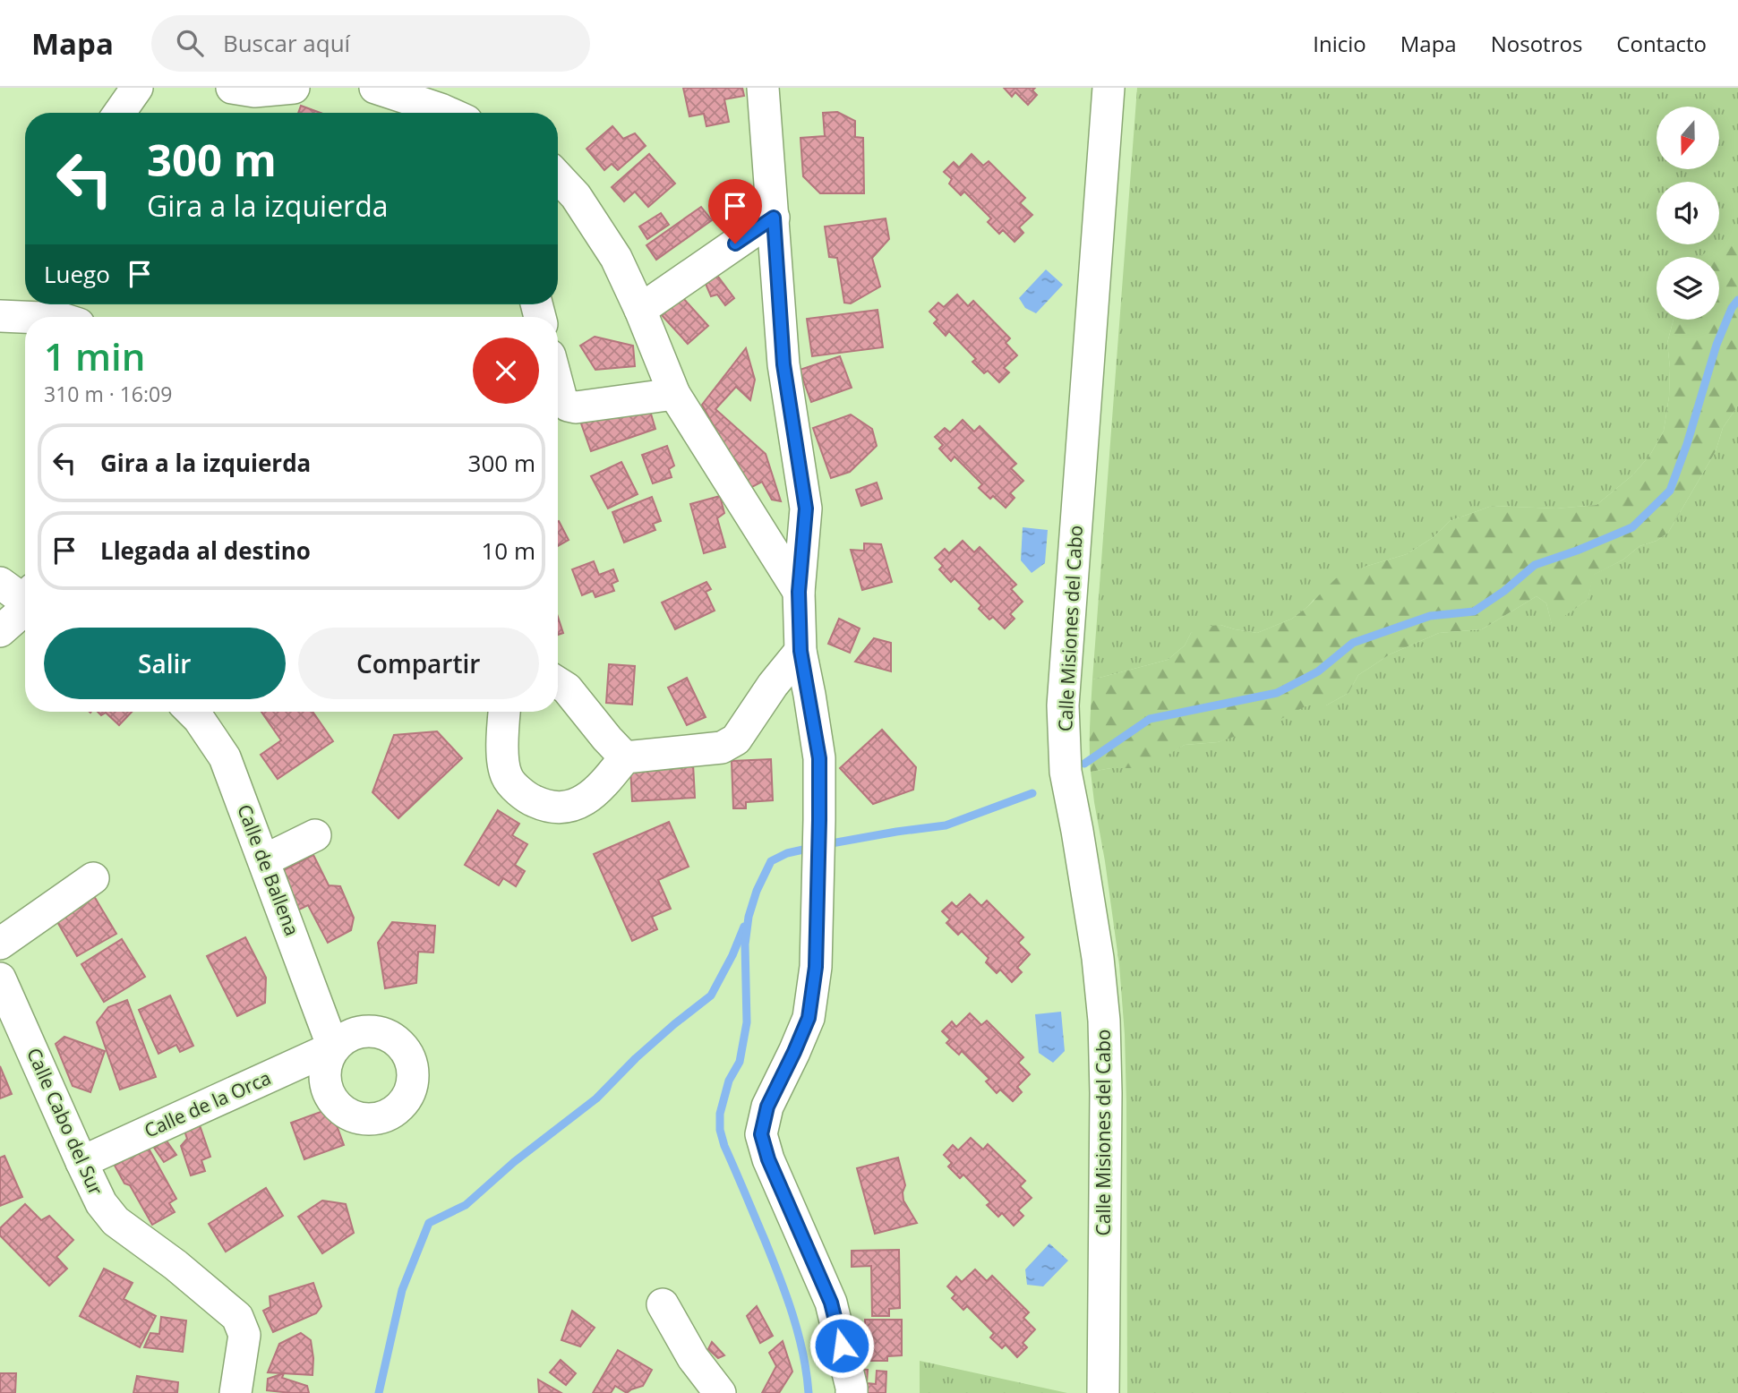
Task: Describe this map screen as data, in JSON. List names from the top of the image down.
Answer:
{
  "streets": {
    "street": [
      "Calle Misiones del Cabo",
      "Calle de Ballena",
      "Calle de la Orca",
      "Calle Cabo del Sur"
    ]
  },
  "crossings": [
    ["Calle de Ballena", "Calle de la Orca"],
    ["Calle de la Orca", "Calle Cabo del Sur"]
  ],
  "north": "bottom",
  "page": {
    "header": "Mapa",
    "search": "Buscar aquí",
    "nav": [
      "Inicio",
      "Mapa",
      "Nosotros",
      "Contacto"
    ],
    "turn": ["300 m", "Gira a la izquierda"],
    "then": "Luego",
    "heading": ["1 min", "310 m · 16:09"],
    "list": [
      {
        "name": "Gira a la izquierda",
        "value": "300 m"
      },
      {
        "name": "Llegada al destino",
        "value": "10 m"
      }
    ],
    "buttons": ["Salir", "Compartir"]
  }
}
